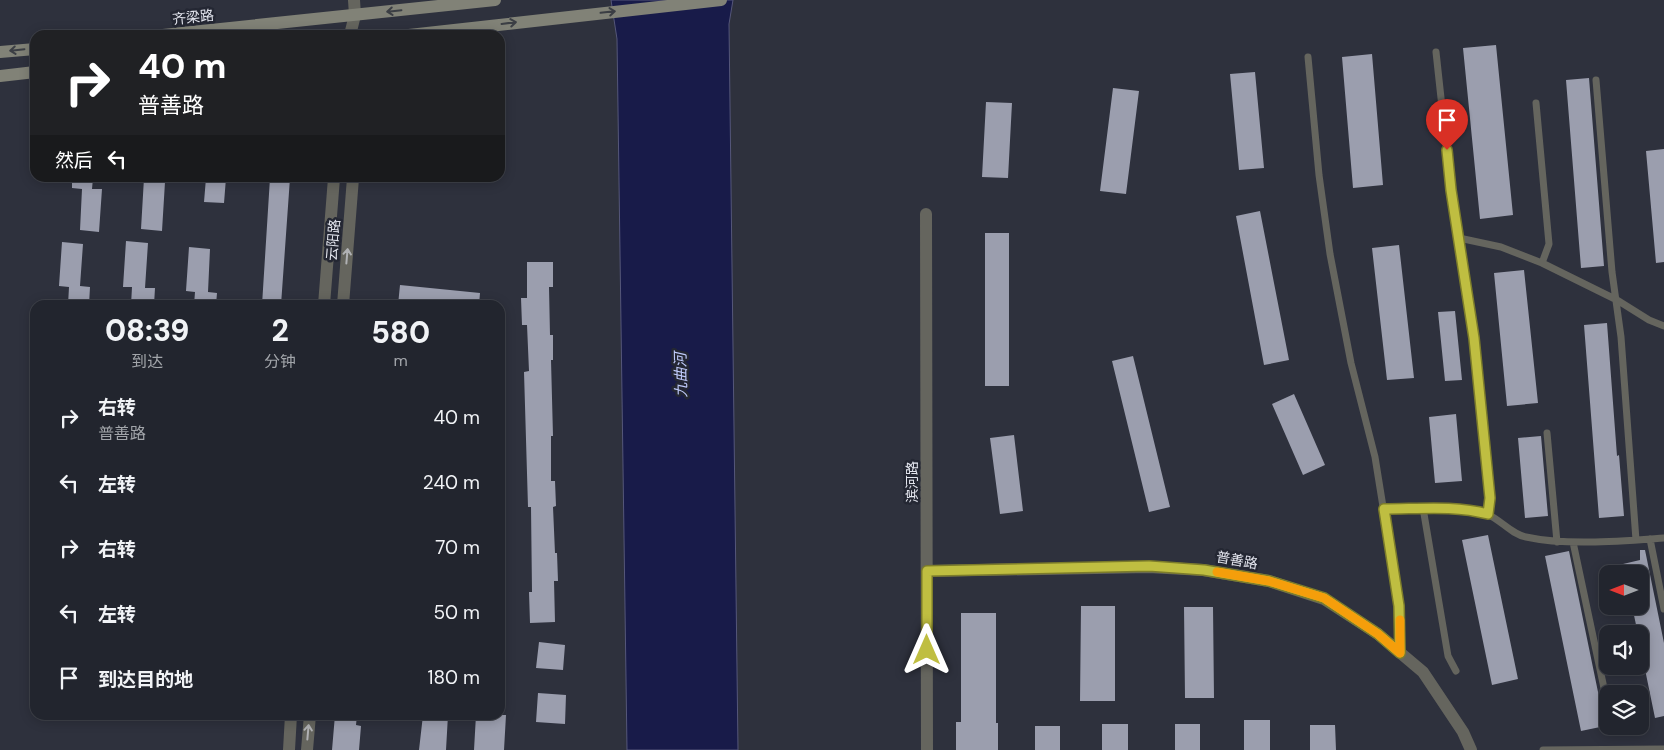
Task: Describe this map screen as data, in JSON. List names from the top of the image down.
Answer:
{
  "streets": {
    "main road": ["齐梁路"],
    "street": ["云阳路", "滨河路", "普善路"]
  },
  "crossings": [
    ["滨河路", "普善路"]
  ],
  "water": ["九曲河"],
  "north": "left",
  "page": {
    "turn": ["40 m", "普善路"],
    "then": "然后",
    "eta": [
      "08:39",
      "到达",
      "2",
      "分钟",
      "580",
      "m"
    ],
    "list": [
      {
        "name": "右转",
        "note": "普善路",
        "value": "40 m"
      },
      {
        "name": "左转",
        "value": "240 m"
      },
      {
        "name": "右转",
        "value": "70 m"
      },
      {
        "name": "左转",
        "value": "50 m"
      },
      {
        "name": "到达目的地",
        "value": "180 m"
      }
    ]
  }
}
